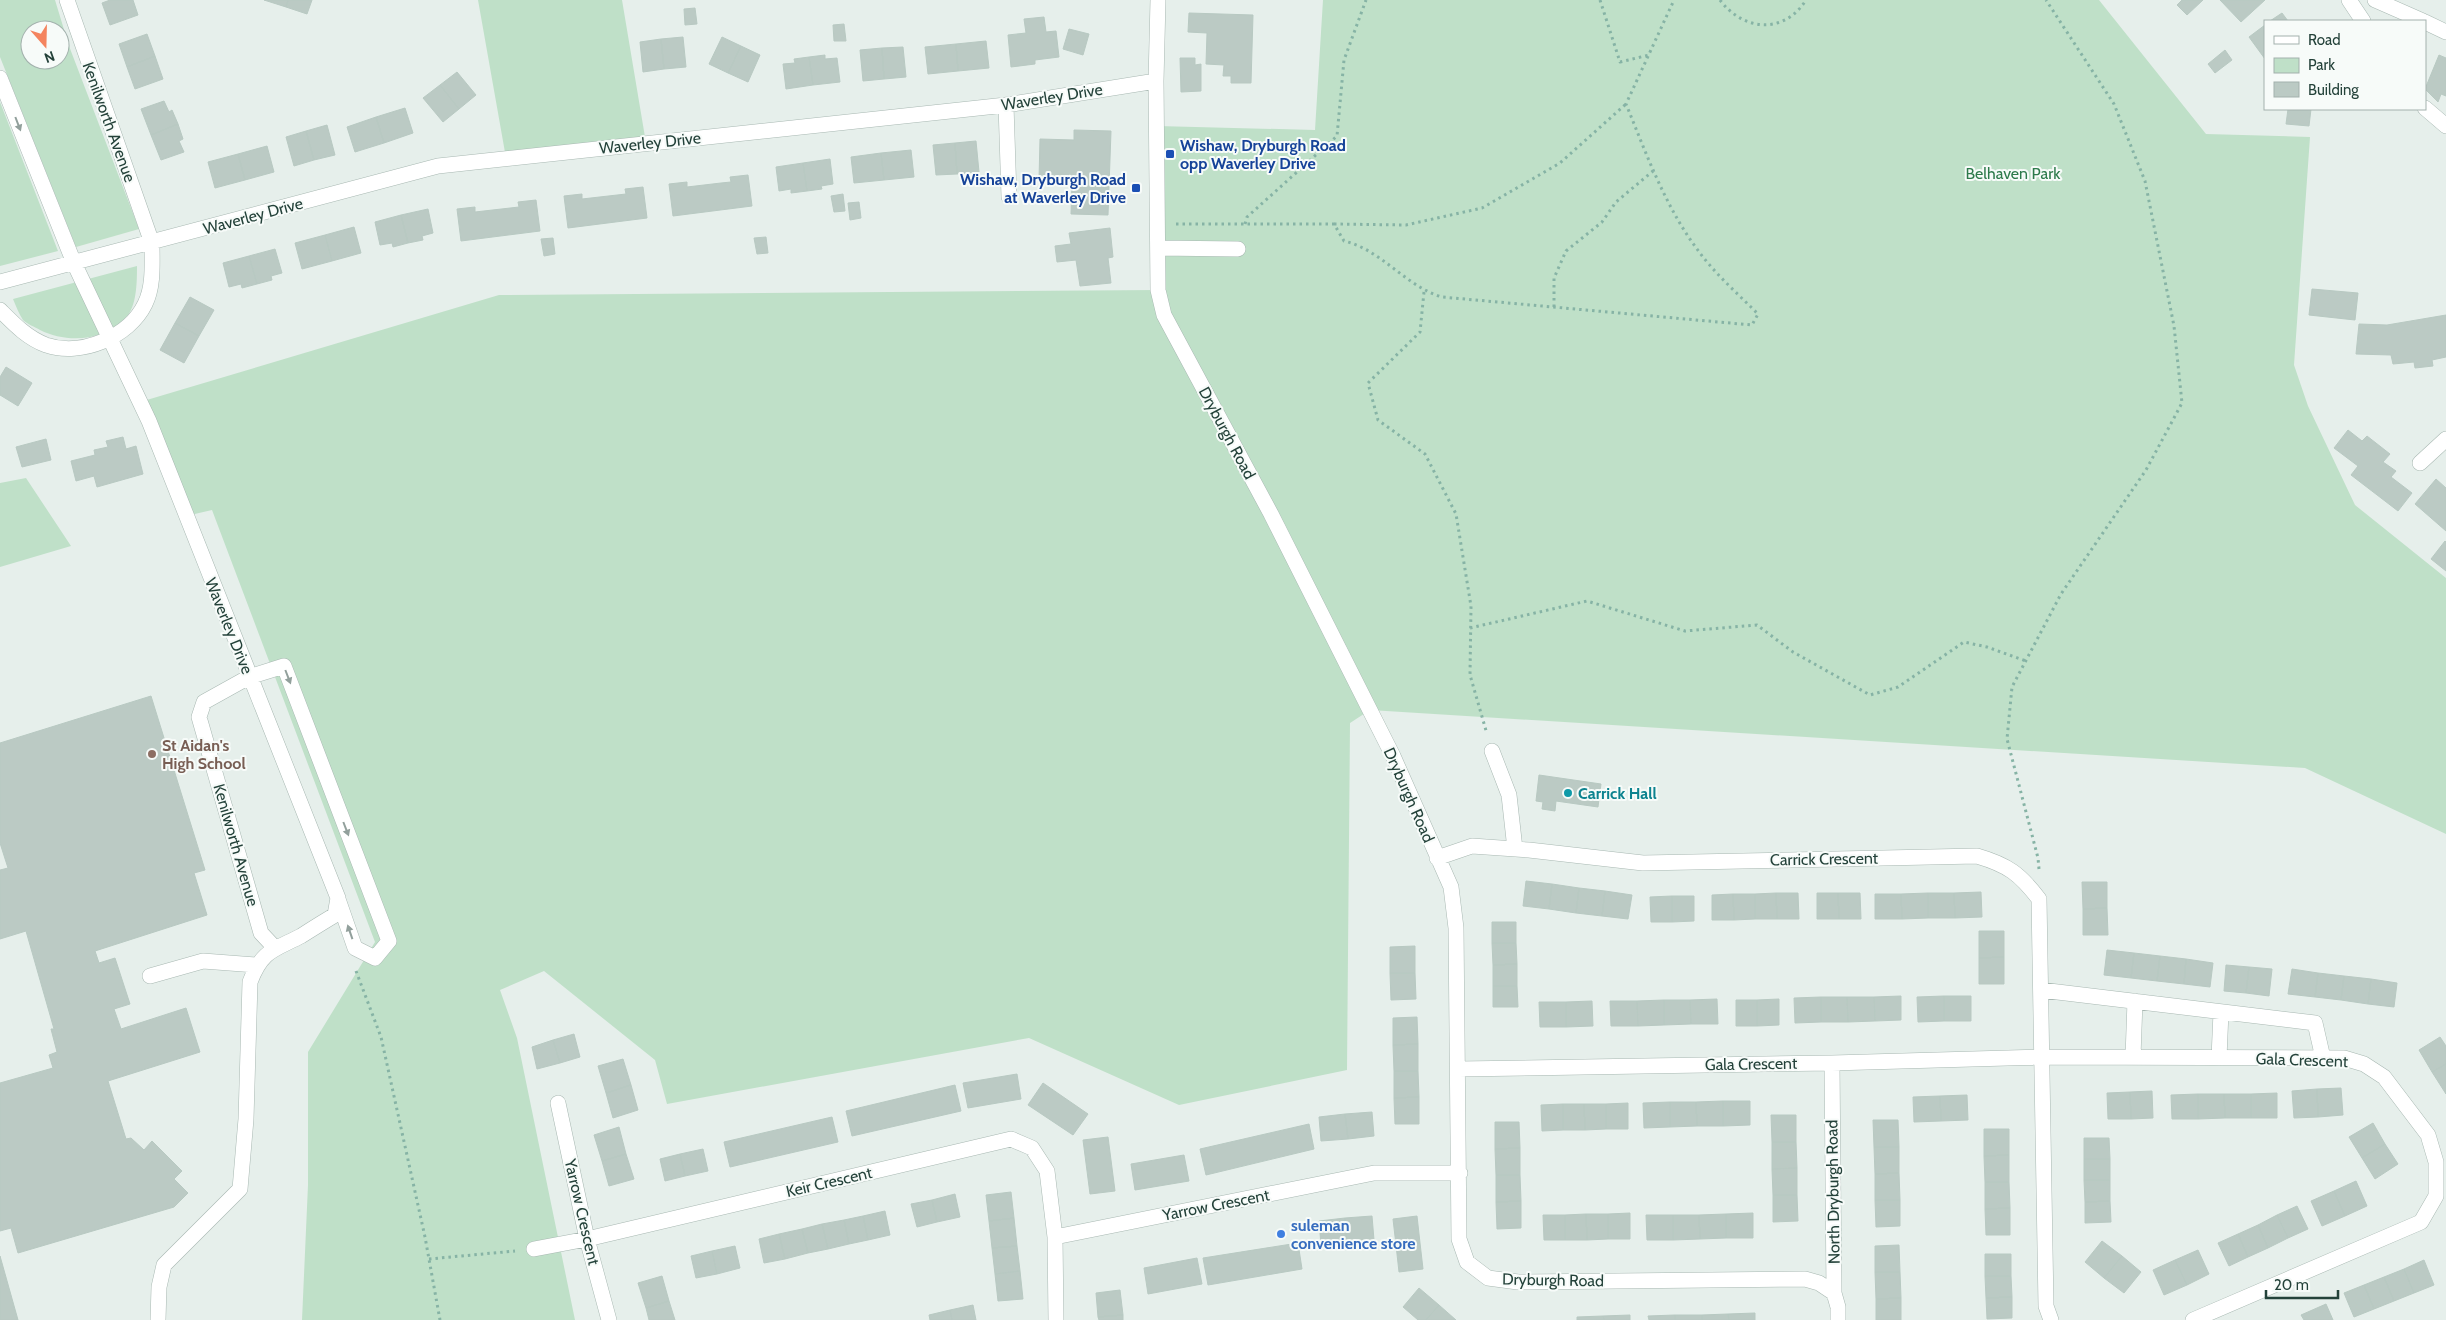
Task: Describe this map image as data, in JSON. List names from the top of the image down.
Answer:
{
  "streets": {
    "street": [
      "Waverley Drive",
      "Kenilworth Avenue",
      "Dryburgh Road",
      "Carrick Crescent",
      "Gala Crescent",
      "Keir Crescent",
      "North Dryburgh Road",
      "Yarrow Crescent"
    ]
  },
  "crossings": [
    ["Waverley Drive", "Kenilworth Avenue"],
    ["Waverley Drive", "Dryburgh Road"],
    ["Dryburgh Road", "Carrick Crescent"],
    ["Dryburgh Road", "Gala Crescent"],
    ["Dryburgh Road", "North Dryburgh Road"],
    ["Dryburgh Road", "Yarrow Crescent"],
    ["Gala Crescent", "North Dryburgh Road"],
    ["Keir Crescent", "Yarrow Crescent"]
  ],
  "parks": ["Belhaven Park"],
  "places": {
    "transit": ["Wishaw, Dryburgh Road opp Waverley Drive", "Wishaw, Dryburgh Road at Waverley Drive"],
    "other": ["St Aidan's High School", "Carrick Hall", "suleman convenience store"]
  },
  "legend": ["Road", "Park", "Building"],
  "scale_bar": "20 m",
  "north": "bottom"
}
